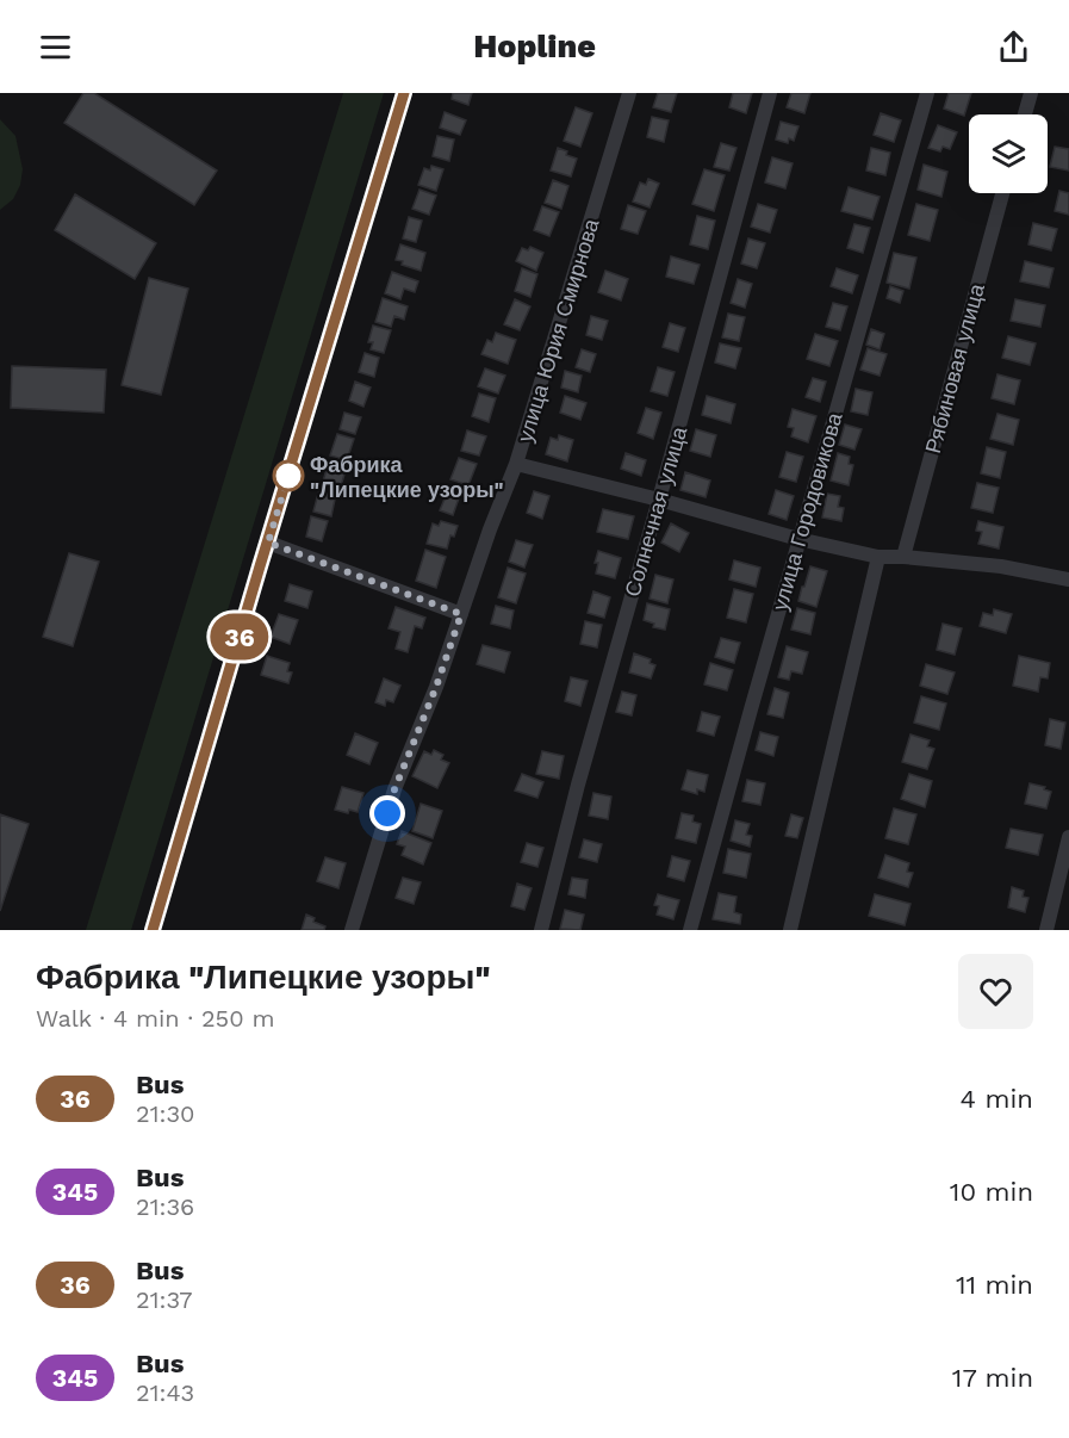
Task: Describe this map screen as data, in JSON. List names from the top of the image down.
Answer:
{
  "streets": {
    "street": [
      "улица Юрия Смирнова",
      "Рябиновая улица",
      "Солнечная улица",
      "улица Городовикова"
    ]
  },
  "places": ["Фабрика \"Липецкие узоры\""],
  "lines": ["bus line 36"],
  "page": {
    "header": "Hopline",
    "on_map": "36",
    "heading": ["Фабрика \"Липецкие узоры\"", "Walk · 4 min · 250 m"],
    "list": [
      {
        "mark": "36",
        "name": "Bus",
        "note": "21:30",
        "value": "4 min"
      },
      {
        "mark": "345",
        "name": "Bus",
        "note": "21:36",
        "value": "10 min"
      },
      {
        "mark": "36",
        "name": "Bus",
        "note": "21:37",
        "value": "11 min"
      },
      {
        "mark": "345",
        "name": "Bus",
        "note": "21:43",
        "value": "17 min"
      }
    ]
  }
}
